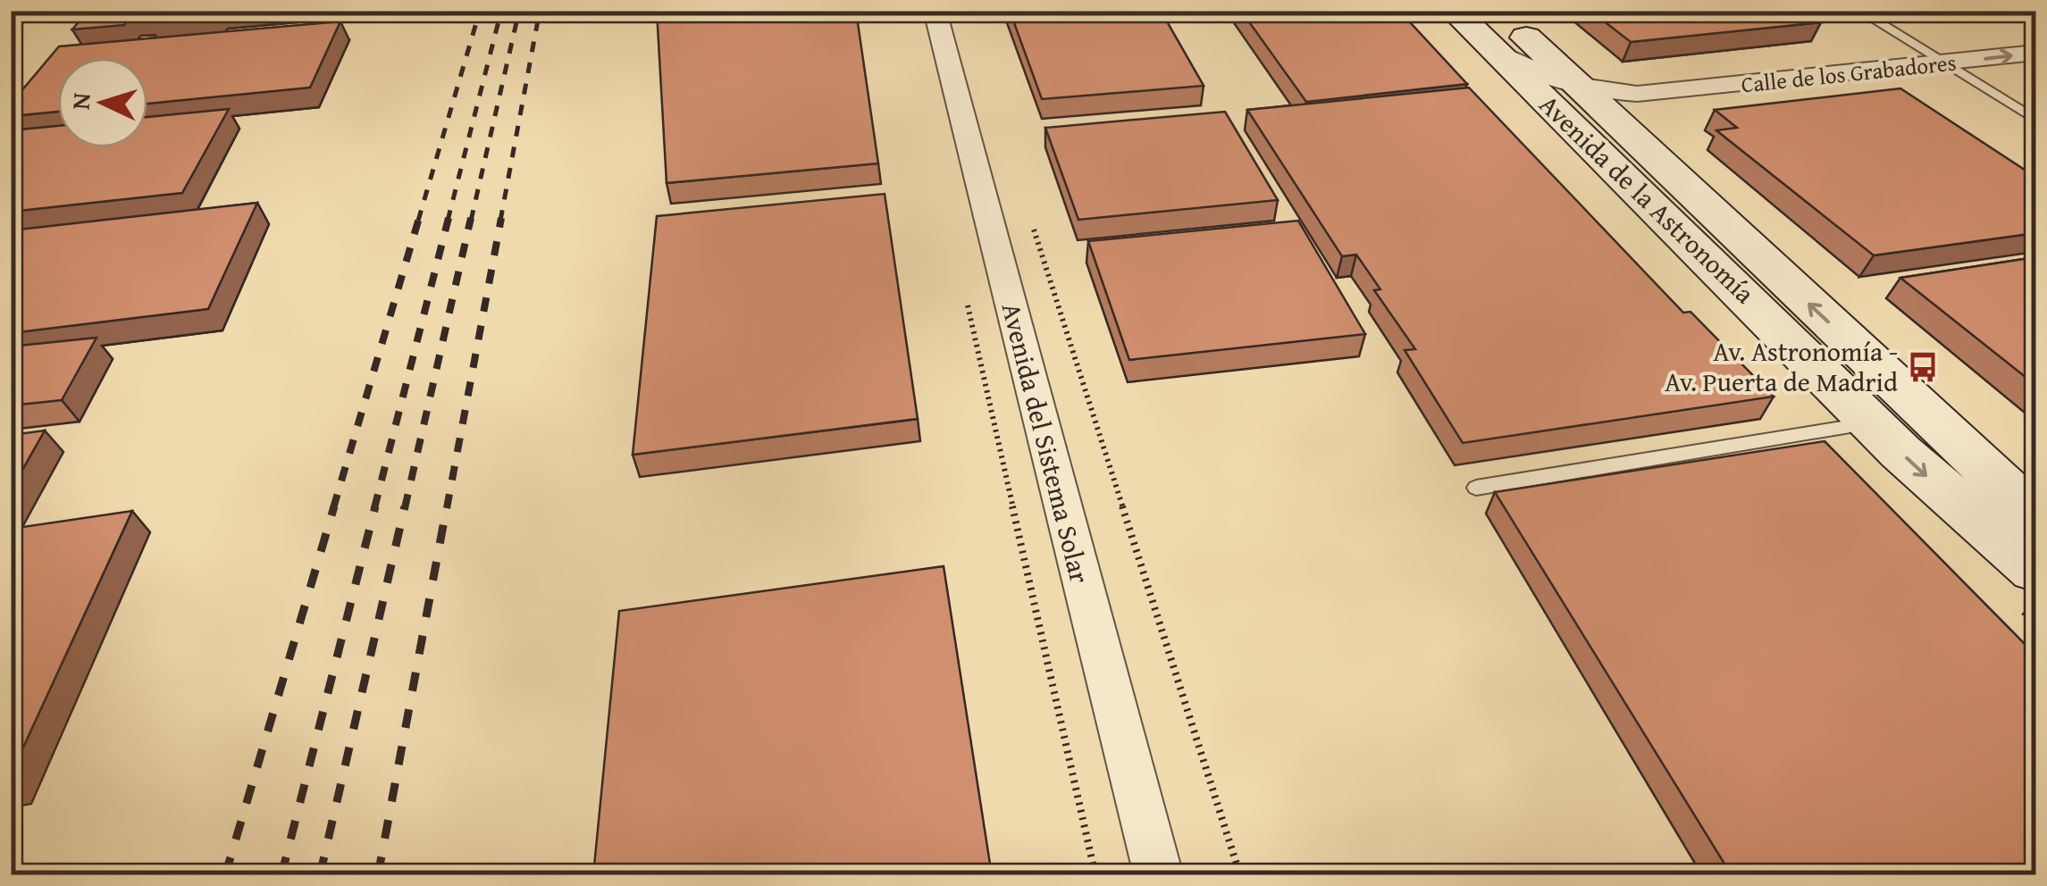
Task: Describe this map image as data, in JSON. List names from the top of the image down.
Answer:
{
  "streets": {
    "street": ["Calle de los Grabadores", "Avenida de la Astronomía", "Avenida del Sistema Solar"]
  },
  "crossings": [
    ["Calle de los Grabadores", "Avenida de la Astronomía"]
  ],
  "places": {
    "bus stop": ["Av. Astronomía - Av. Puerta de Madrid"]
  },
  "north": "left"
}
